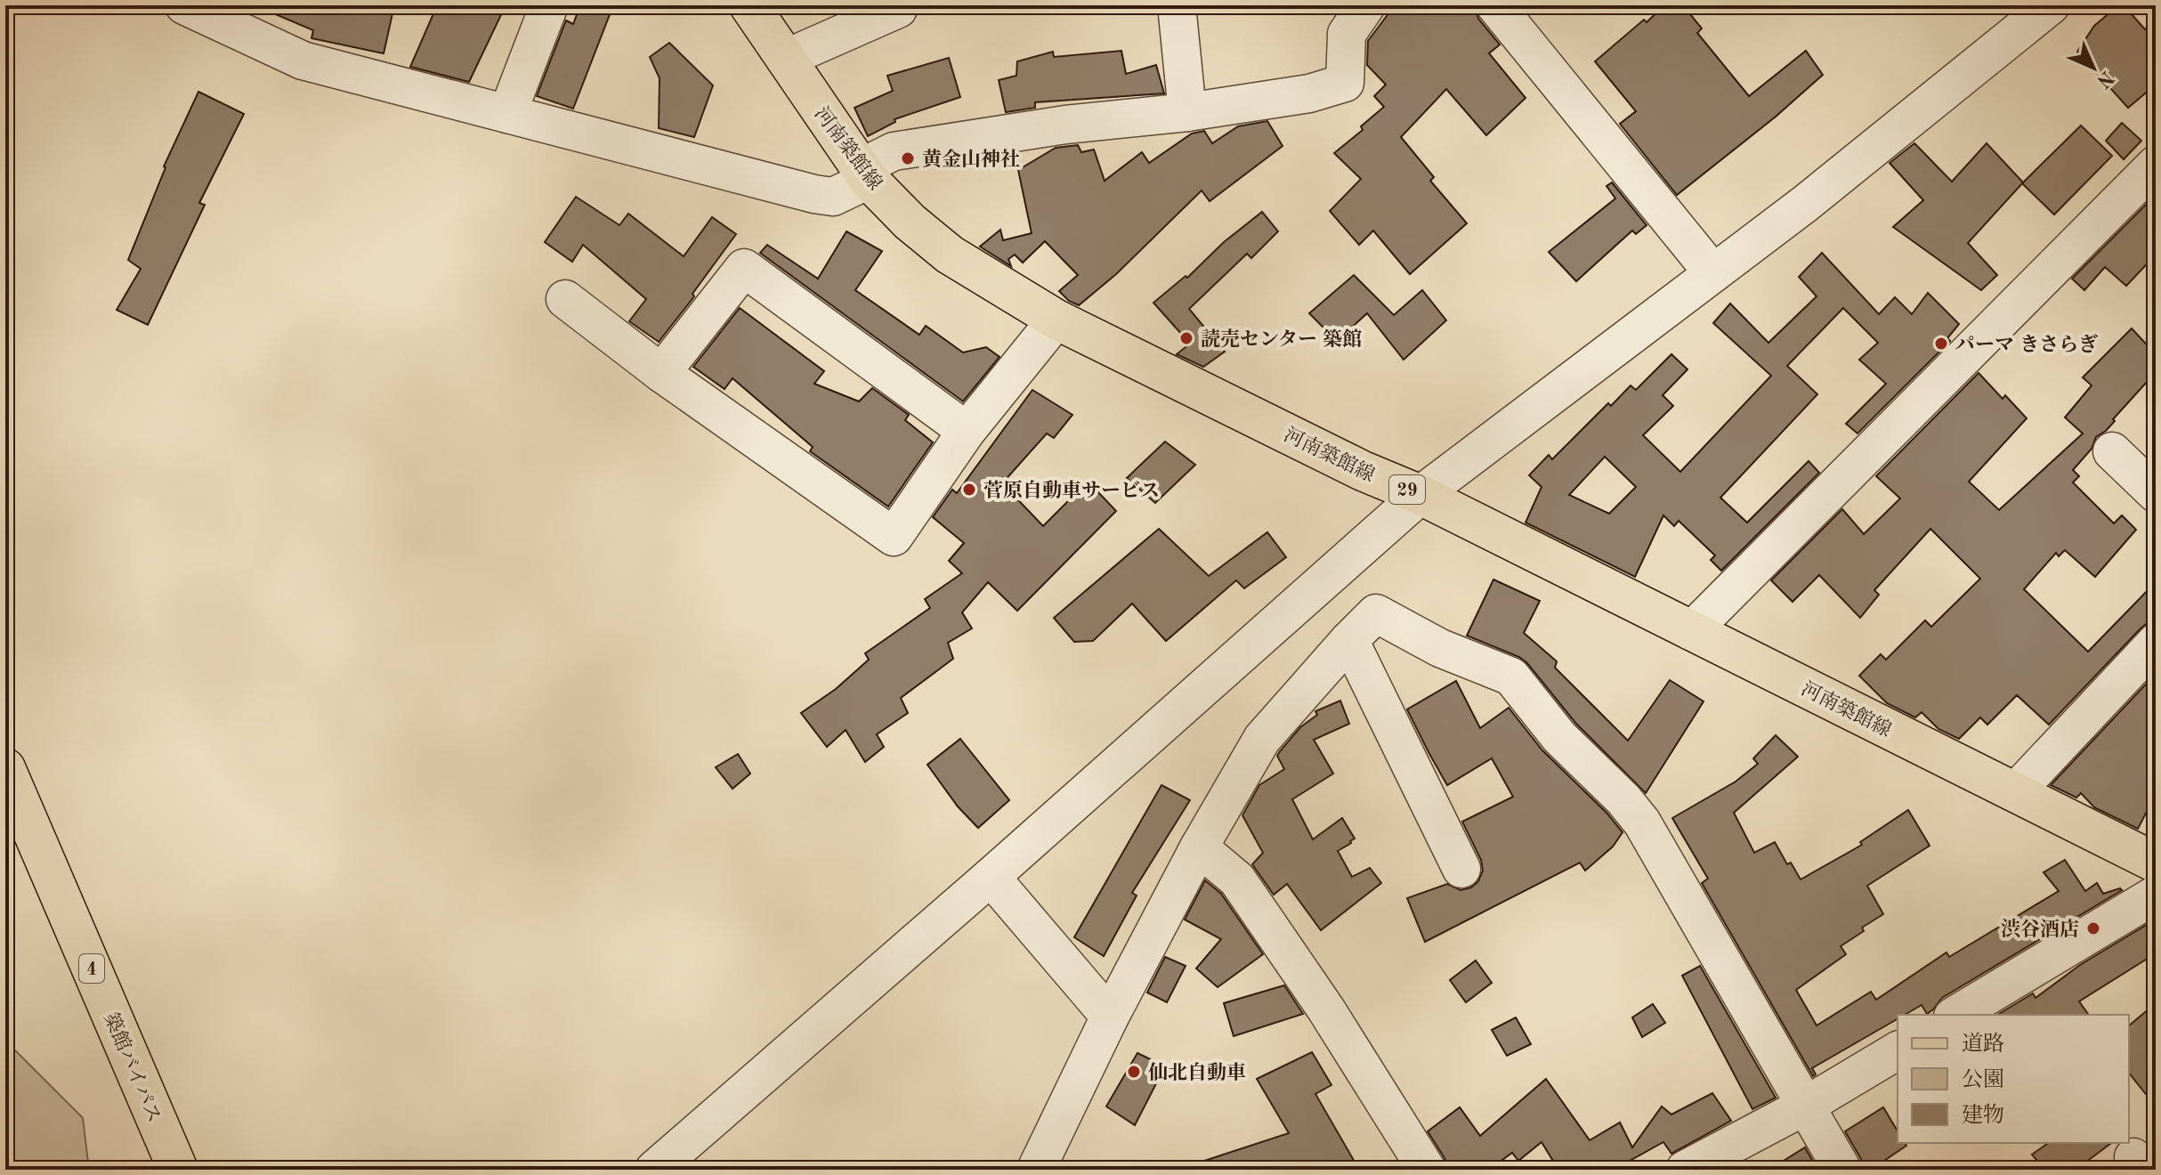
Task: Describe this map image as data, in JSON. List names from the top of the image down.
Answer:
{
  "streets": {
    "main road": [
      "河南築館線",
      "29",
      "4",
      "築館バイパス"
    ]
  },
  "places": [
    "黄金山神社",
    "読売センター 築館",
    "パーマ きさらぎ",
    "菅原自動車サービス",
    "渋谷酒店",
    "仙北自動車"
  ],
  "legend": ["道路", "公園", "建物"],
  "north": "bottom right"
}
